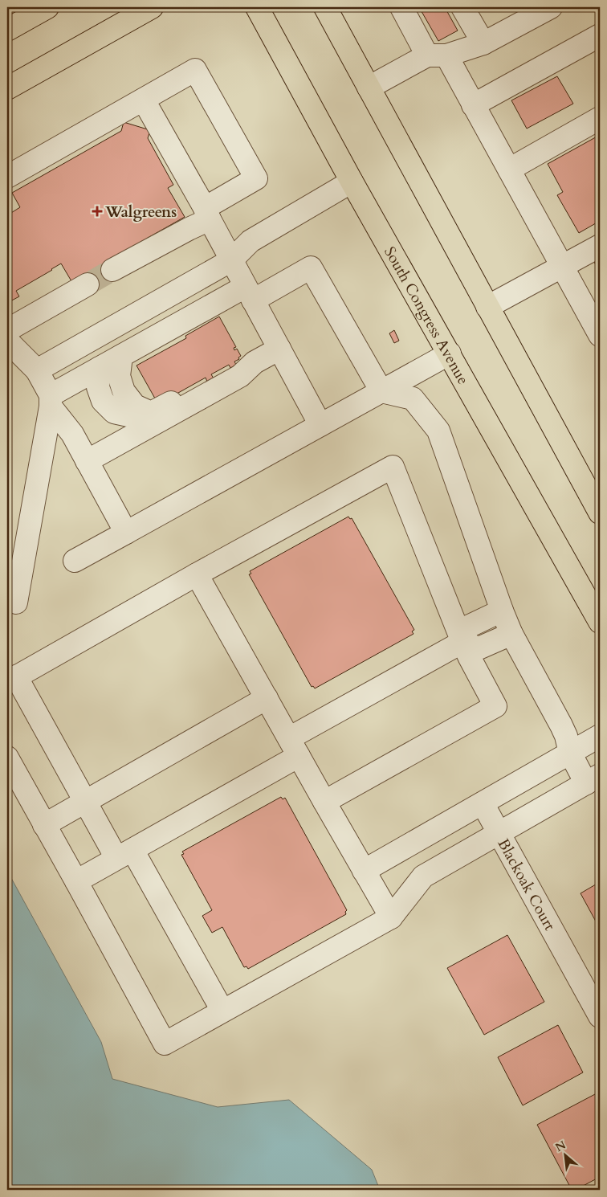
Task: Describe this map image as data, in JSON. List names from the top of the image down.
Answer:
{
  "streets": {
    "main road": ["South Congress Avenue"],
    "street": ["Blackoak Court"]
  },
  "places": {
    "health": ["Walgreens"]
  },
  "north": "top left"
}
